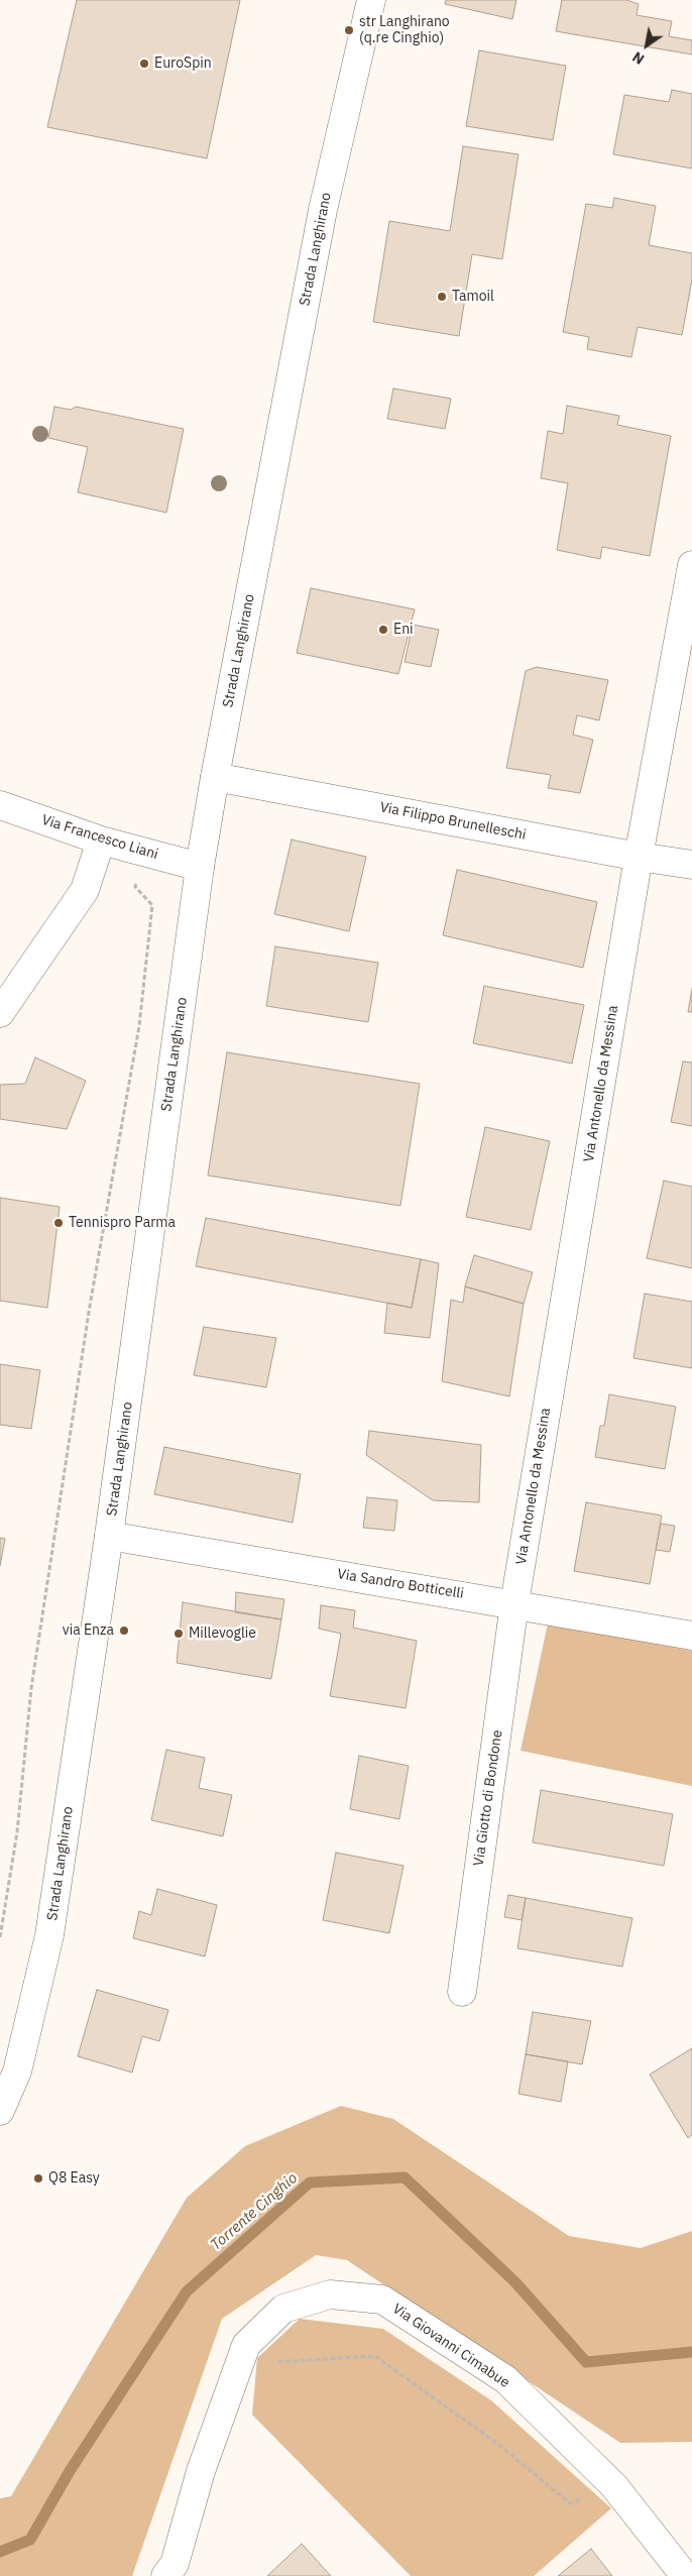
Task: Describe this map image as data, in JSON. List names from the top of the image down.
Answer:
{
  "streets": {
    "street": [
      "Strada Langhirano",
      "Via Filippo Brunelleschi",
      "Via Francesco Liani",
      "Via Antonello da Messina",
      "Via Sandro Botticelli",
      "Via Giotto di Bondone",
      "Via Giovanni Cimabue"
    ]
  },
  "crossings": [
    ["Strada Langhirano", "Via Filippo Brunelleschi"],
    ["Strada Langhirano", "Via Francesco Liani"],
    ["Strada Langhirano", "Via Sandro Botticelli"],
    ["Via Filippo Brunelleschi", "Via Antonello da Messina"],
    ["Via Antonello da Messina", "Via Sandro Botticelli"],
    ["Via Antonello da Messina", "Via Giotto di Bondone"],
    ["Via Sandro Botticelli", "Via Giotto di Bondone"]
  ],
  "water": ["Torrente Cinghio"],
  "places": [
    "str Langhirano (q.re Cinghio)",
    "EuroSpin",
    "Tamoil",
    "Eni",
    "Tennispro Parma",
    "via Enza",
    "Millevoglie",
    "Q8 Easy"
  ],
  "north": "bottom left"
}
